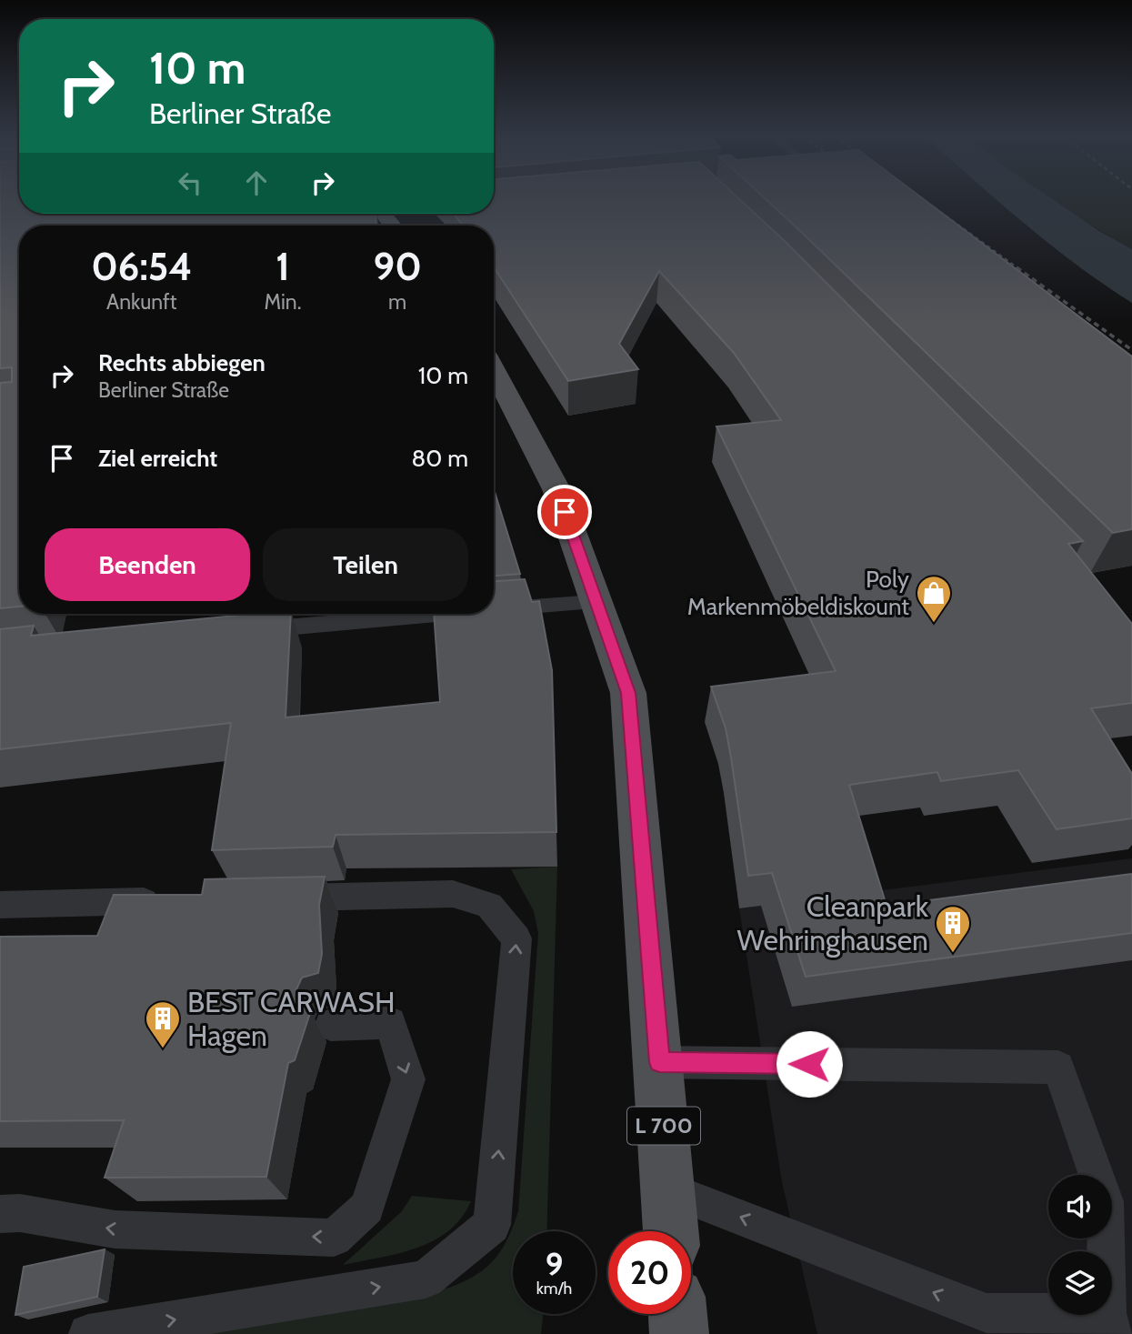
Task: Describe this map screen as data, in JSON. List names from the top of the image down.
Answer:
{
  "streets": {
    "main road": ["L 700"]
  },
  "places": {
    "shop": ["Poly Markenmöbeldiskount"],
    "building": ["Cleanpark Wehringhausen", "BEST CARWASH Hagen"]
  },
  "page": {
    "turn": ["10 m", "Berliner Straße"],
    "eta": [
      "06:54",
      "Ankunft",
      "1",
      "Min.",
      "90",
      "m"
    ],
    "list": [
      {
        "name": "Rechts abbiegen",
        "note": "Berliner Straße",
        "value": "10 m"
      },
      {
        "name": "Ziel erreicht",
        "value": "80 m"
      }
    ],
    "buttons": ["Beenden", "Teilen"],
    "speed": "9 km/h",
    "limit": "20"
  }
}
